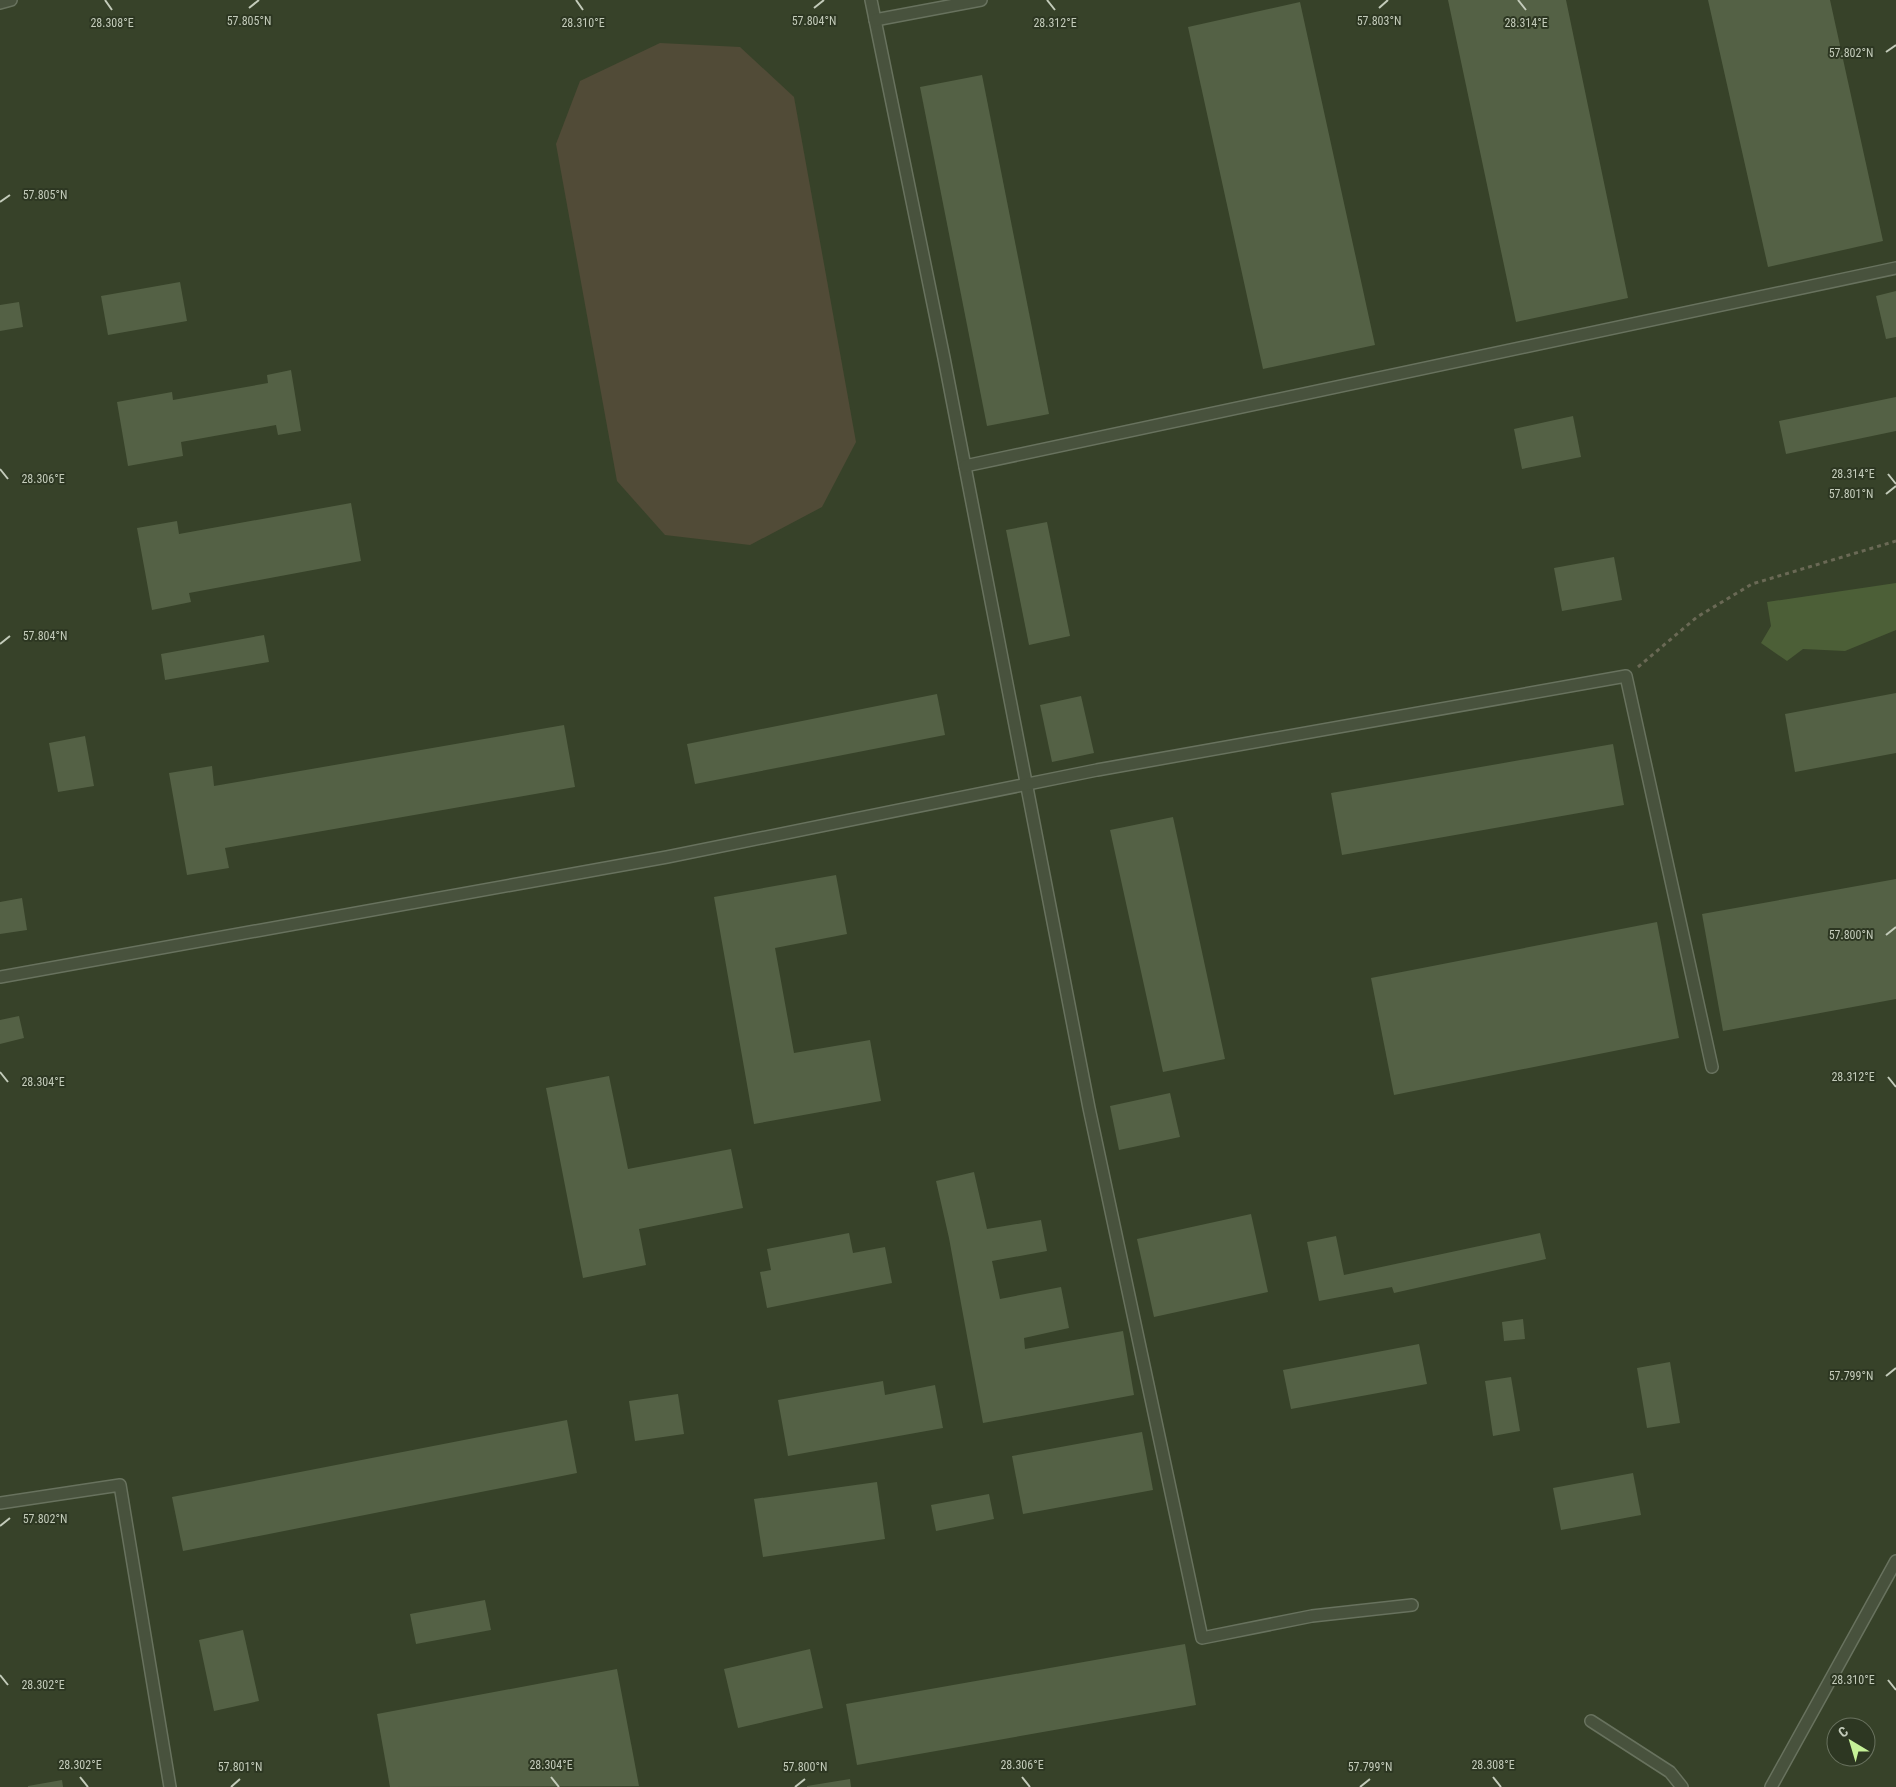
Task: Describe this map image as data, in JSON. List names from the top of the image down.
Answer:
{
  "north": "top left",
  "coordinates": [
    "57.805°N",
    "57.804°N",
    "57.803°N",
    "28.308°E",
    "28.310°E",
    "28.312°E",
    "28.314°E",
    "57.802°N",
    "28.306°E",
    "57.801°N",
    "57.800°N",
    "28.304°E",
    "57.799°N",
    "28.302°E"
  ]
}
